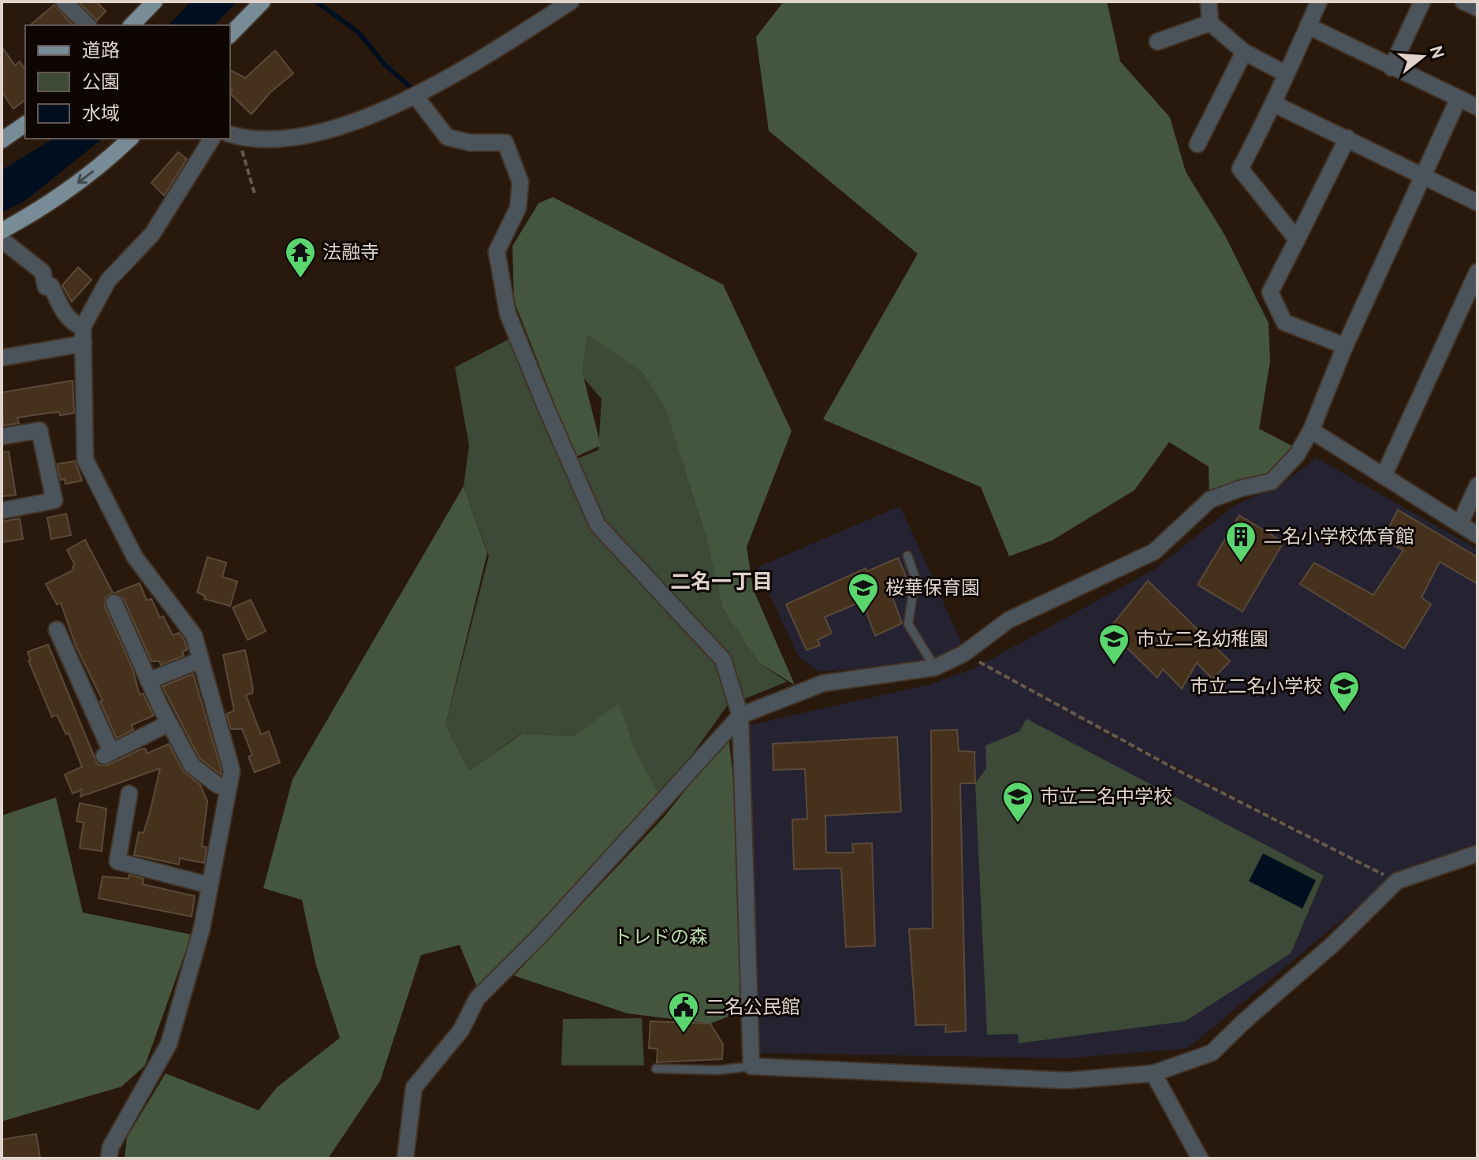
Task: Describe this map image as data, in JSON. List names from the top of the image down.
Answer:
{
  "districts": ["二名一丁目"],
  "parks": ["トレドの森"],
  "places": {
    "temple": ["法融寺"],
    "building": ["二名小学校体育館"],
    "school or university": [
      "桜華保育園",
      "市立二名幼稚園",
      "市立二名小学校",
      "市立二名中学校"
    ],
    "public building": ["二名公民館"]
  },
  "legend": ["道路", "公園", "水域"],
  "north": "right"
}
